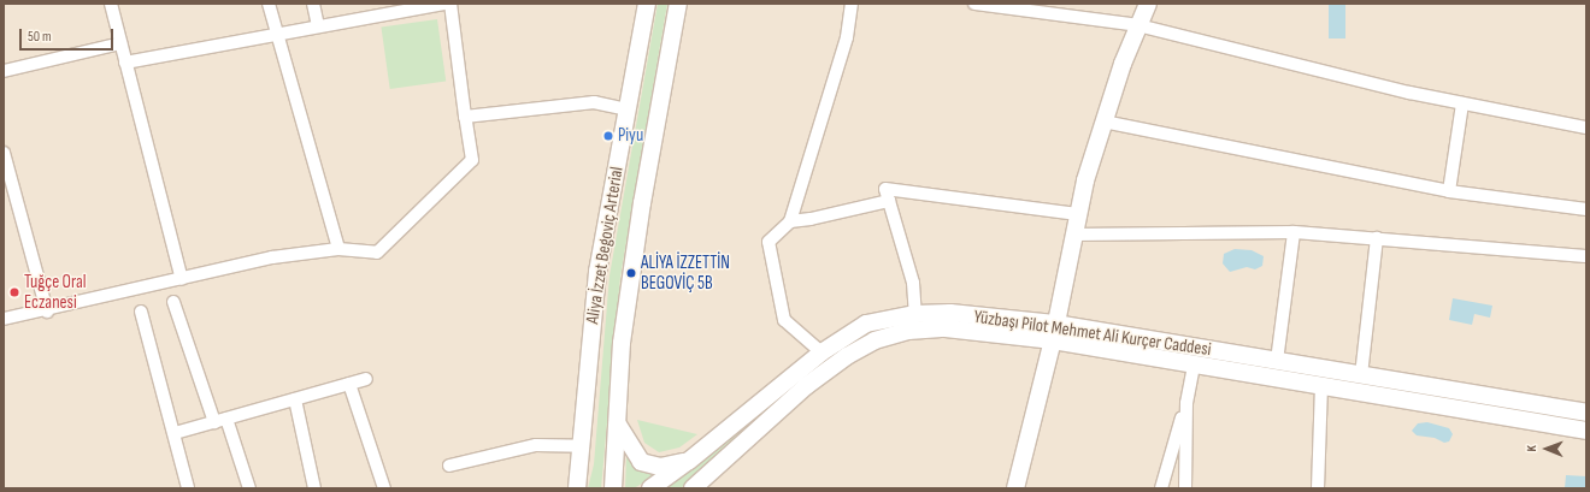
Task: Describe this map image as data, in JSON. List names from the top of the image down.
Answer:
{
  "streets": {
    "main road": ["Aliya İzzet Begoviç Arterial", "Yüzbaşı Pilot Mehmet Ali Kurçer Caddesi"]
  },
  "places": ["Piyu", "ALİYA İZZETTİN BEGOVİÇ 5B", "Tuğçe Oral Eczanesi"],
  "scale_bar": "50 m",
  "north": "left"
}
